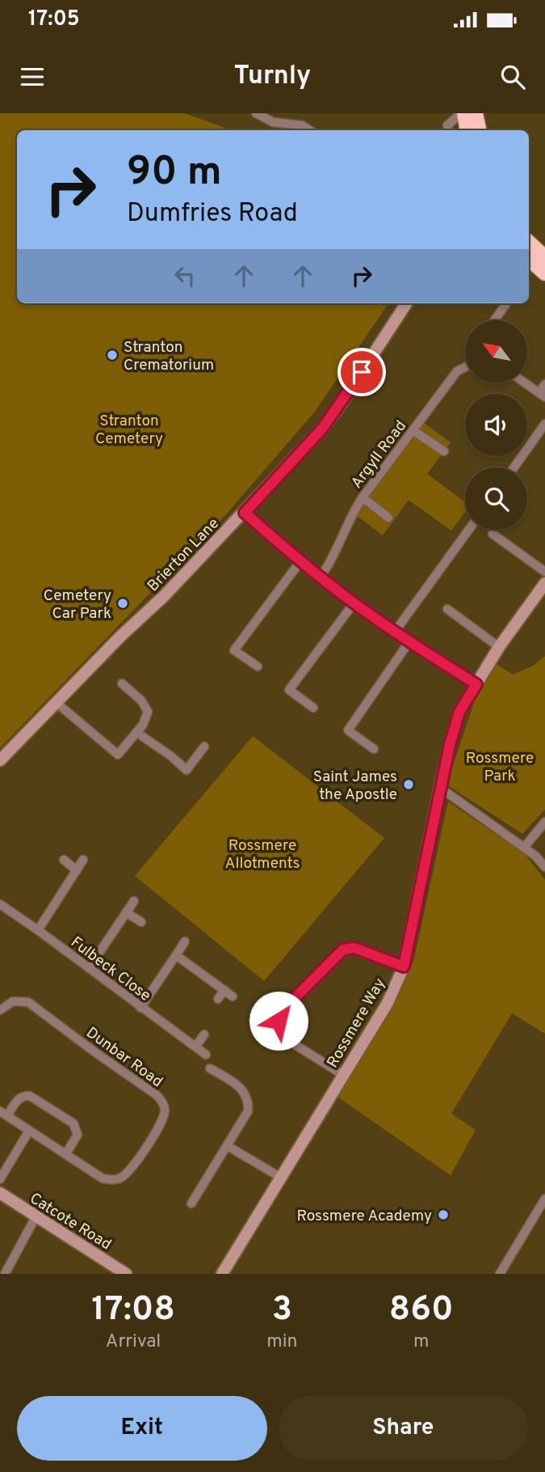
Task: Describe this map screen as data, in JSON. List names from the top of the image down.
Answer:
{
  "streets": {
    "street": [
      "Argyll Road",
      "Brierton Lane",
      "Fulbeck Close",
      "Rossmere Way",
      "Dunbar Road",
      "Catcote Road"
    ]
  },
  "parks": ["Stranton Cemetery", "Rossmere Park", "Rossmere Allotments"],
  "places": [
    "Stranton Crematorium",
    "Cemetery Car Park",
    "Saint James the Apostle",
    "Rossmere Academy"
  ],
  "north": "top left",
  "page": {
    "status": "17:05",
    "header": "Turnly",
    "turn": ["90 m", "Dumfries Road"],
    "eta": [
      "17:08",
      "Arrival",
      "3",
      "min",
      "860",
      "m"
    ],
    "buttons": ["Exit", "Share"]
  }
}
